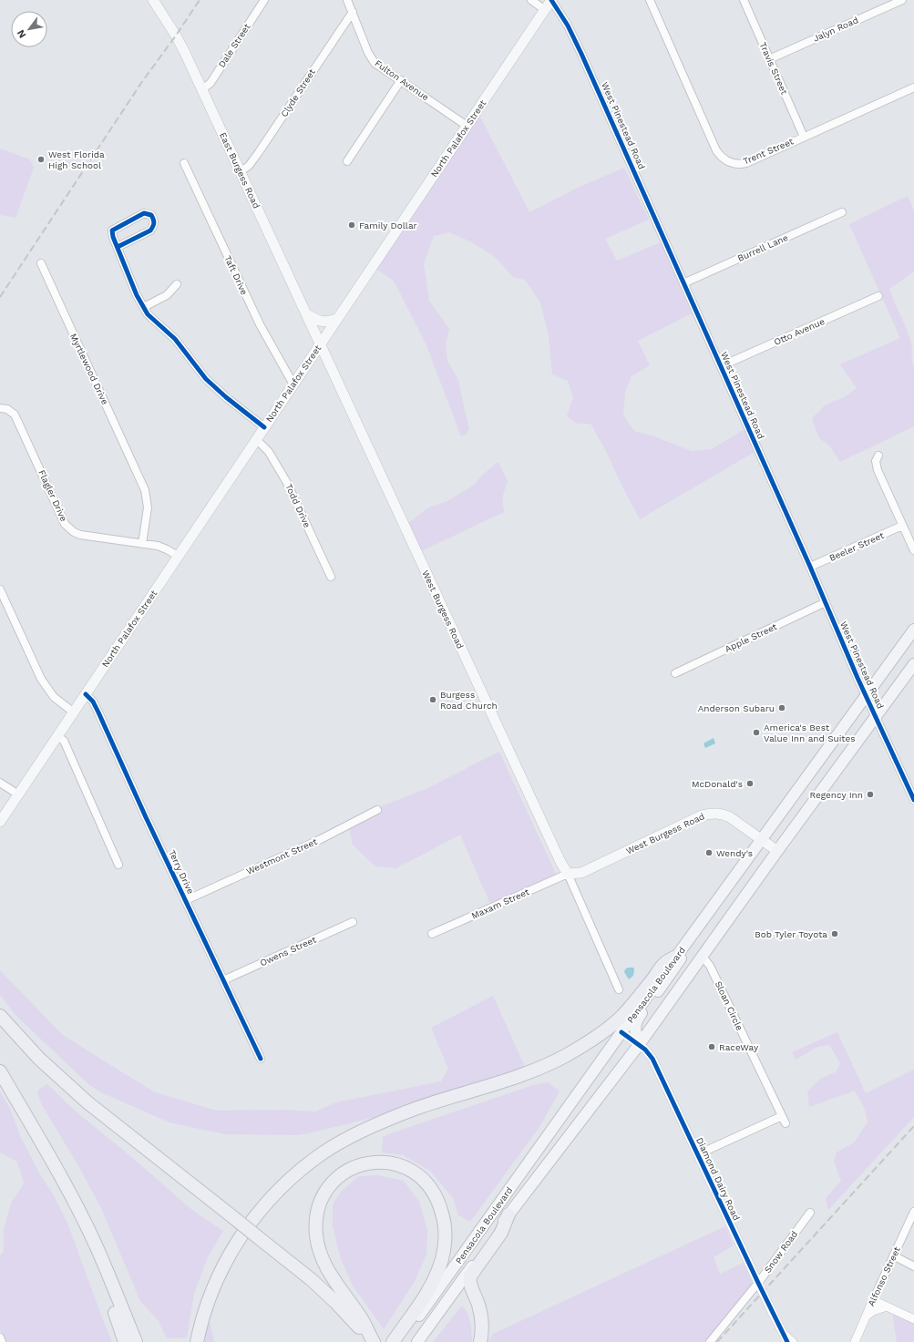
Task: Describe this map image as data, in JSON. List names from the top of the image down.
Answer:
{
  "streets": {
    "main road": [
      "North Palafox Street",
      "East Burgess Road",
      "West Burgess Road",
      "Pensacola Boulevard"
    ],
    "street": [
      "Jalyn Road",
      "Dale Street",
      "Travis Street",
      "Fulton Avenue",
      "Clyde Street",
      "West Pinestead Road",
      "Trent Street",
      "Burrell Lane",
      "Taft Drive",
      "Otto Avenue",
      "Myrtlewood Drive",
      "Flagler Drive",
      "Todd Drive",
      "Beeler Street",
      "Apple Street",
      "Westmont Street",
      "Terry Drive",
      "Maxam Street",
      "Owens Street",
      "Sloan Circle",
      "Diamond Dairy Road",
      "Snow Road",
      "Alfonso Street"
    ]
  },
  "crossings": [
    ["Jalyn Road", "Travis Street"],
    ["Dale Street", "East Burgess Road"],
    ["Travis Street", "Trent Street"],
    ["Fulton Avenue", "Clyde Street"],
    ["Fulton Avenue", "North Palafox Street"],
    ["Clyde Street", "East Burgess Road"],
    ["West Pinestead Road", "North Palafox Street"],
    ["West Pinestead Road", "Burrell Lane"],
    ["West Pinestead Road", "Otto Avenue"],
    ["West Pinestead Road", "Beeler Street"],
    ["West Pinestead Road", "Apple Street"],
    ["West Pinestead Road", "Pensacola Boulevard"],
    ["North Palafox Street", "East Burgess Road"],
    ["North Palafox Street", "Taft Drive"],
    ["North Palafox Street", "Flagler Drive"],
    ["North Palafox Street", "Todd Drive"],
    ["North Palafox Street", "West Burgess Road"],
    ["North Palafox Street", "Terry Drive"],
    ["East Burgess Road", "West Burgess Road"],
    ["Myrtlewood Drive", "Flagler Drive"],
    ["West Burgess Road", "Maxam Street"],
    ["West Burgess Road", "Pensacola Boulevard"],
    ["Westmont Street", "Terry Drive"],
    ["Terry Drive", "Owens Street"],
    ["Pensacola Boulevard", "Sloan Circle"],
    ["Pensacola Boulevard", "Diamond Dairy Road"],
    ["Sloan Circle", "Diamond Dairy Road"],
    ["Diamond Dairy Road", "Snow Road"]
  ],
  "places": [
    "West Florida High School",
    "Family Dollar",
    "Burgess Road Church",
    "Anderson Subaru",
    "America's Best Value Inn and Suites",
    "McDonald's",
    "Regency Inn",
    "Wendy's",
    "Bob Tyler Toyota",
    "RaceWay"
  ],
  "north": "bottom left"
}
